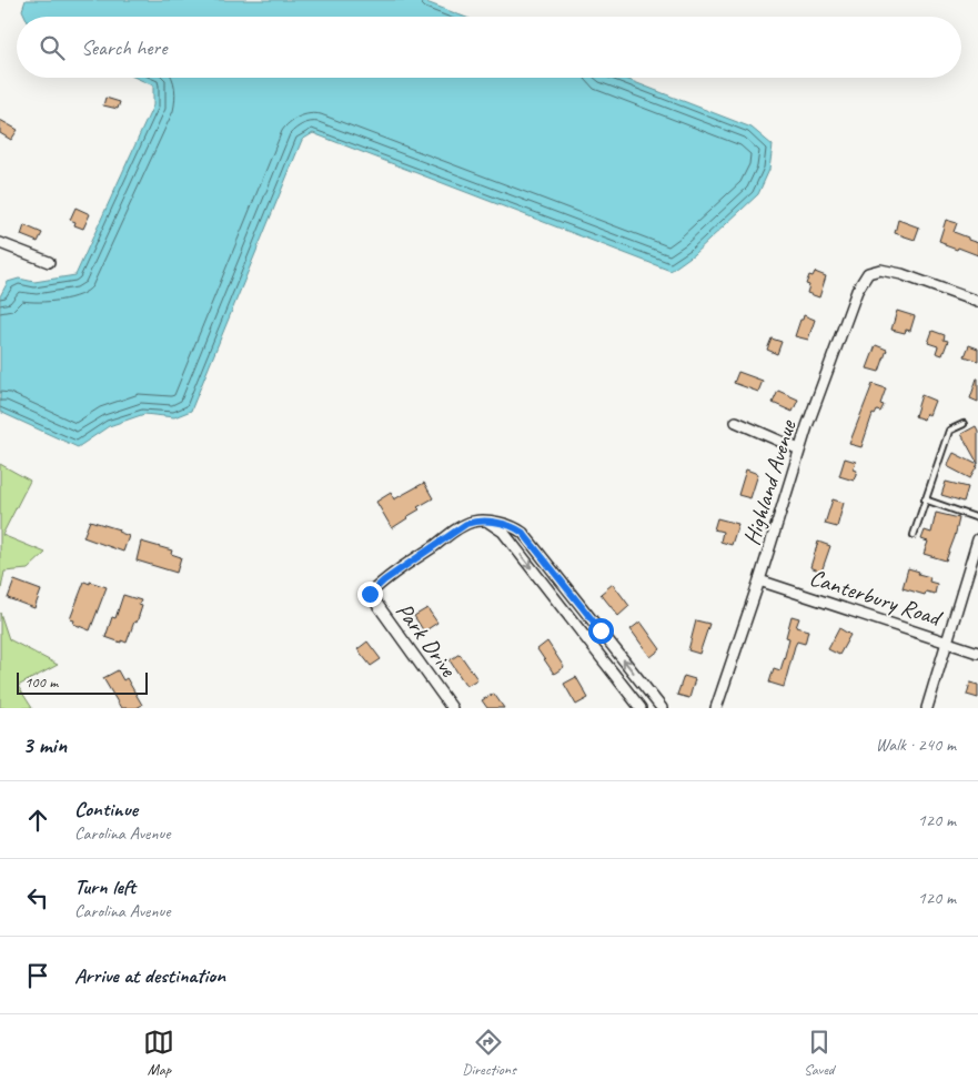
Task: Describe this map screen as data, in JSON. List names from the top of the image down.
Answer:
{
  "streets": {
    "street": ["Highland Avenue", "Canterbury Road", "Park Drive"]
  },
  "crossings": [
    ["Highland Avenue", "Canterbury Road"]
  ],
  "scale_bar": "100 m",
  "page": {
    "search": "Search here",
    "scale": "100 m",
    "heading": ["3 min", "Walk · 240 m"],
    "list": [
      ["Continue", "Carolina Avenue", "120 m"],
      ["Turn left", "Carolina Avenue", "120 m"],
      "Arrive at destination"
    ],
    "nav": ["Map", "Directions", "Saved"]
  }
}
